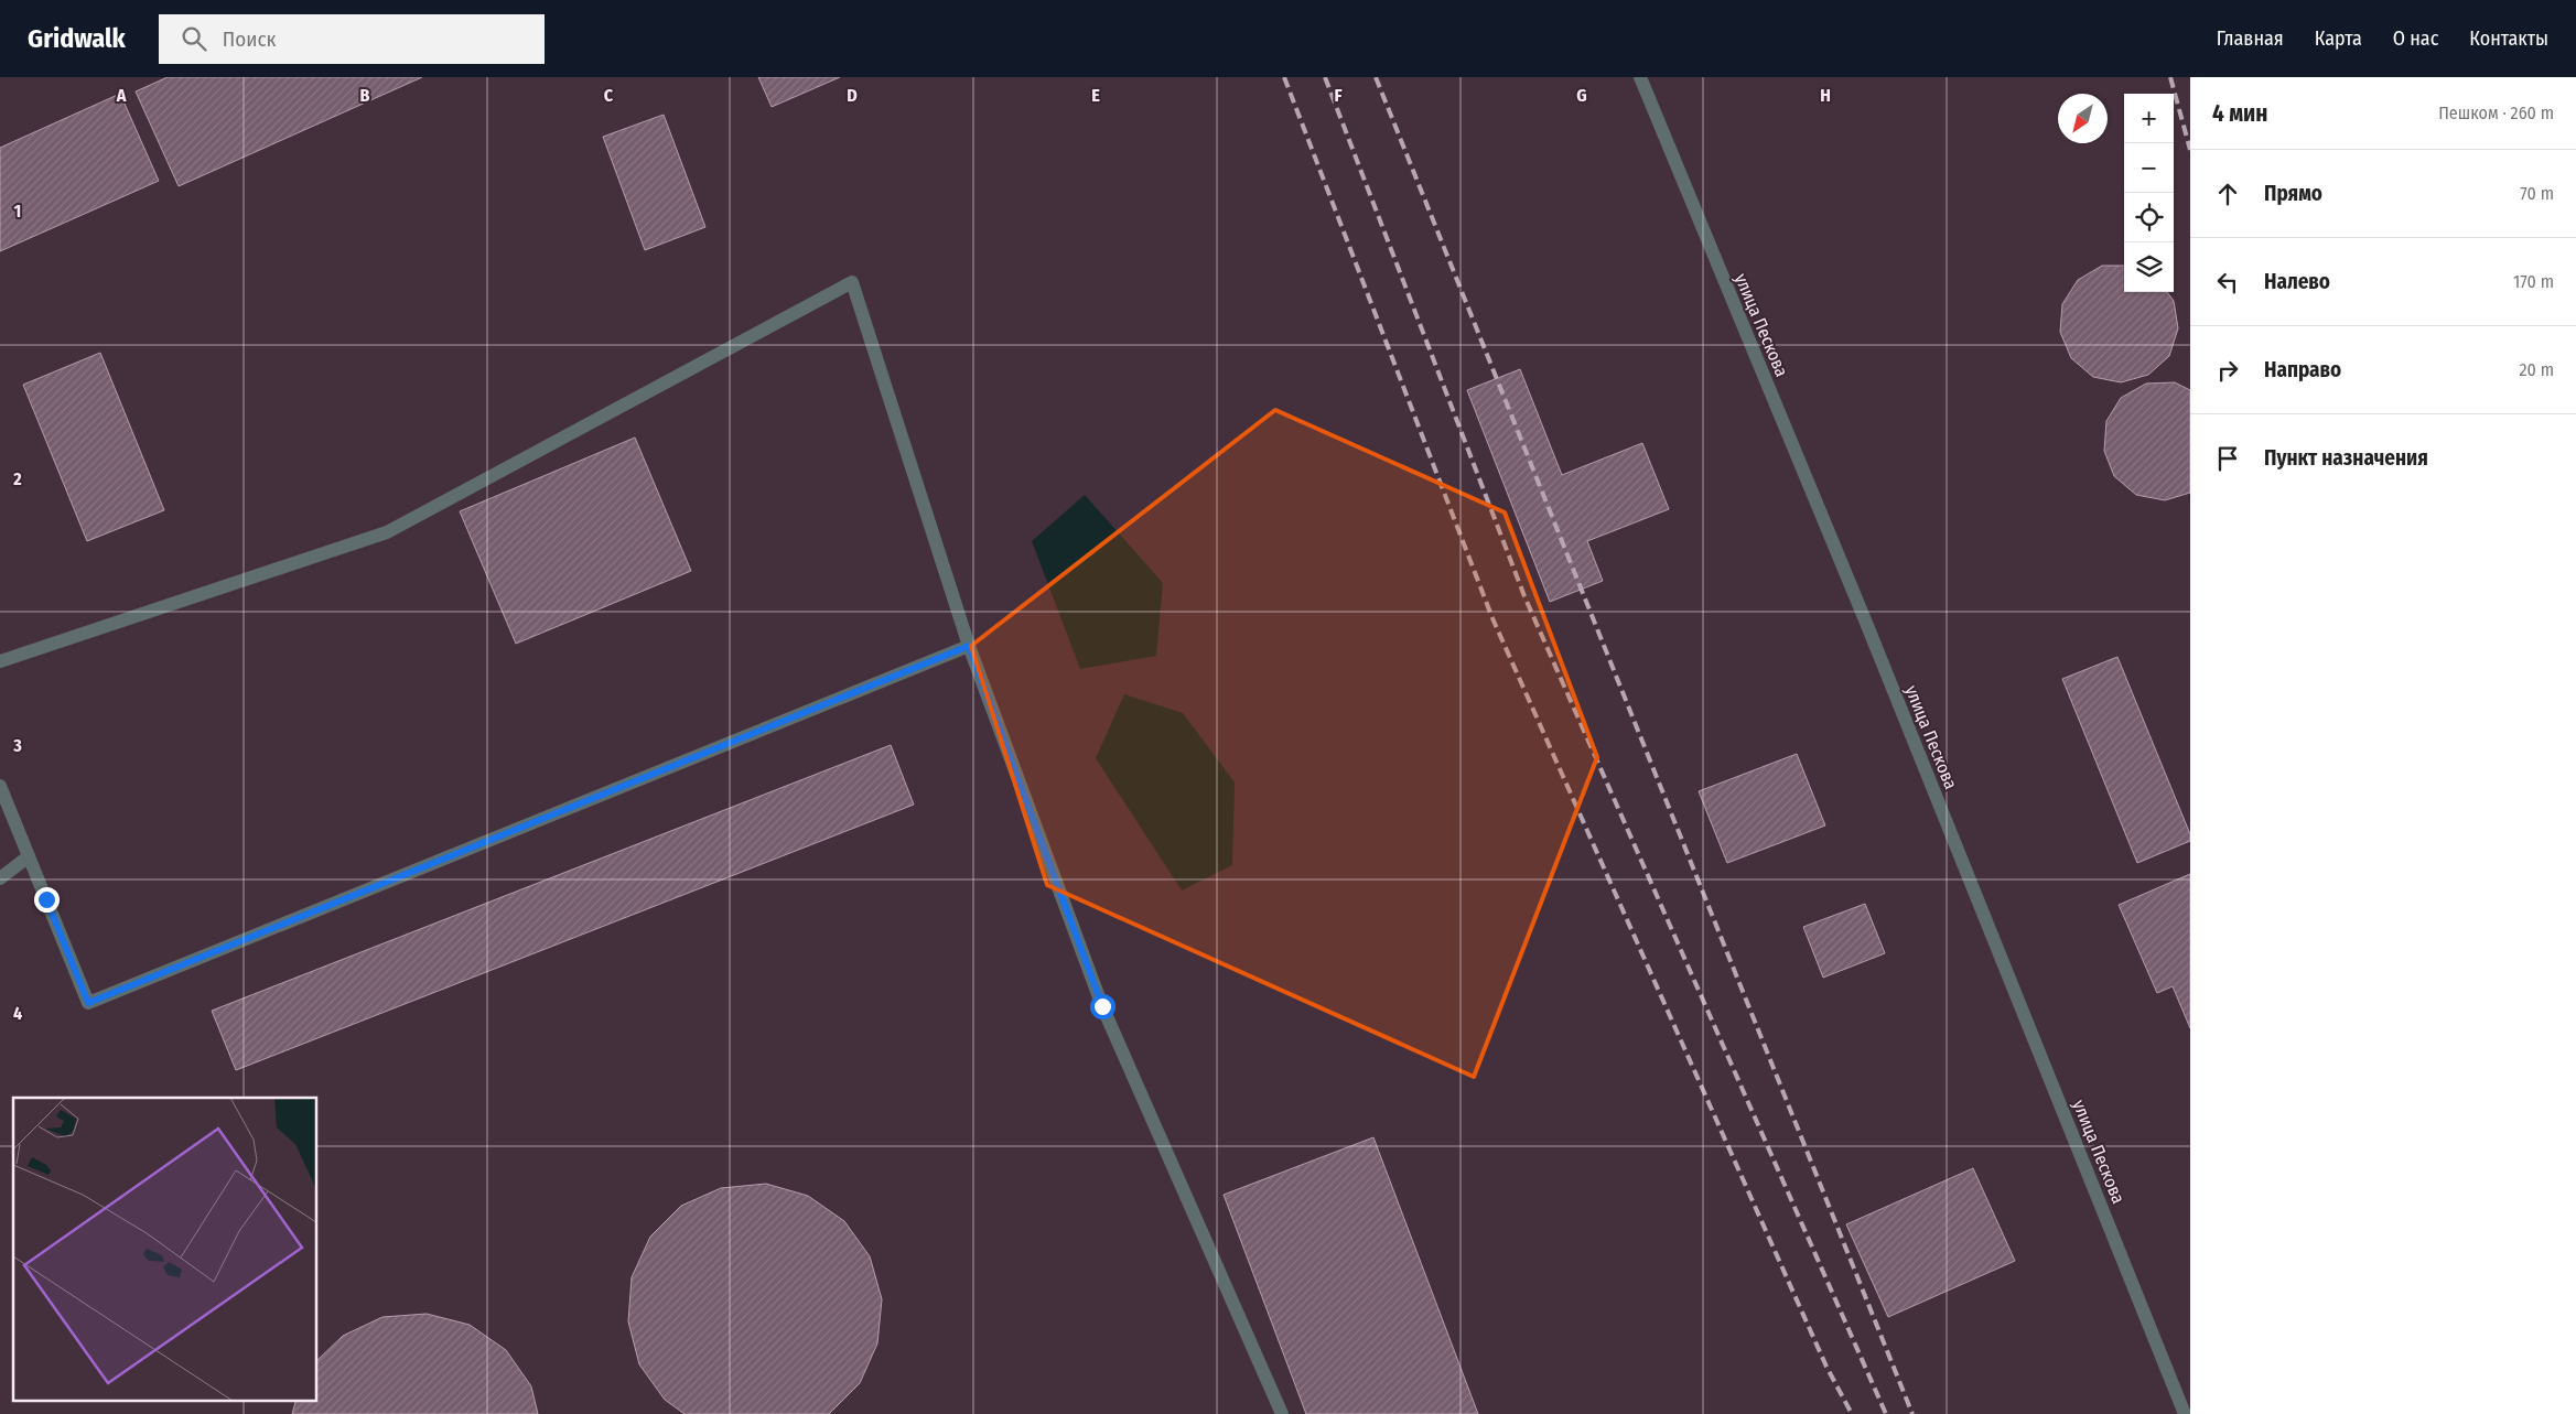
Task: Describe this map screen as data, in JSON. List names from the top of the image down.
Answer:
{
  "streets": {
    "street": ["улица Пескова"]
  },
  "north": "bottom left",
  "page": {
    "header": "Gridwalk",
    "search": "Поиск",
    "nav": [
      "Главная",
      "Карта",
      "О нас",
      "Контакты"
    ],
    "heading": ["4 мин", "Пешком · 260 m"],
    "map_buttons": ["+", "−"],
    "list": [
      ["Прямо", "70 m"],
      ["Налево", "170 m"],
      ["Направо", "20 m"],
      "Пункт назначения"
    ]
  },
  "grid": {
    "columns": [
      "A",
      "B",
      "C",
      "D",
      "E",
      "F",
      "G",
      "H"
    ],
    "rows": [
      "1",
      "2",
      "3",
      "4"
    ]
  }
}
